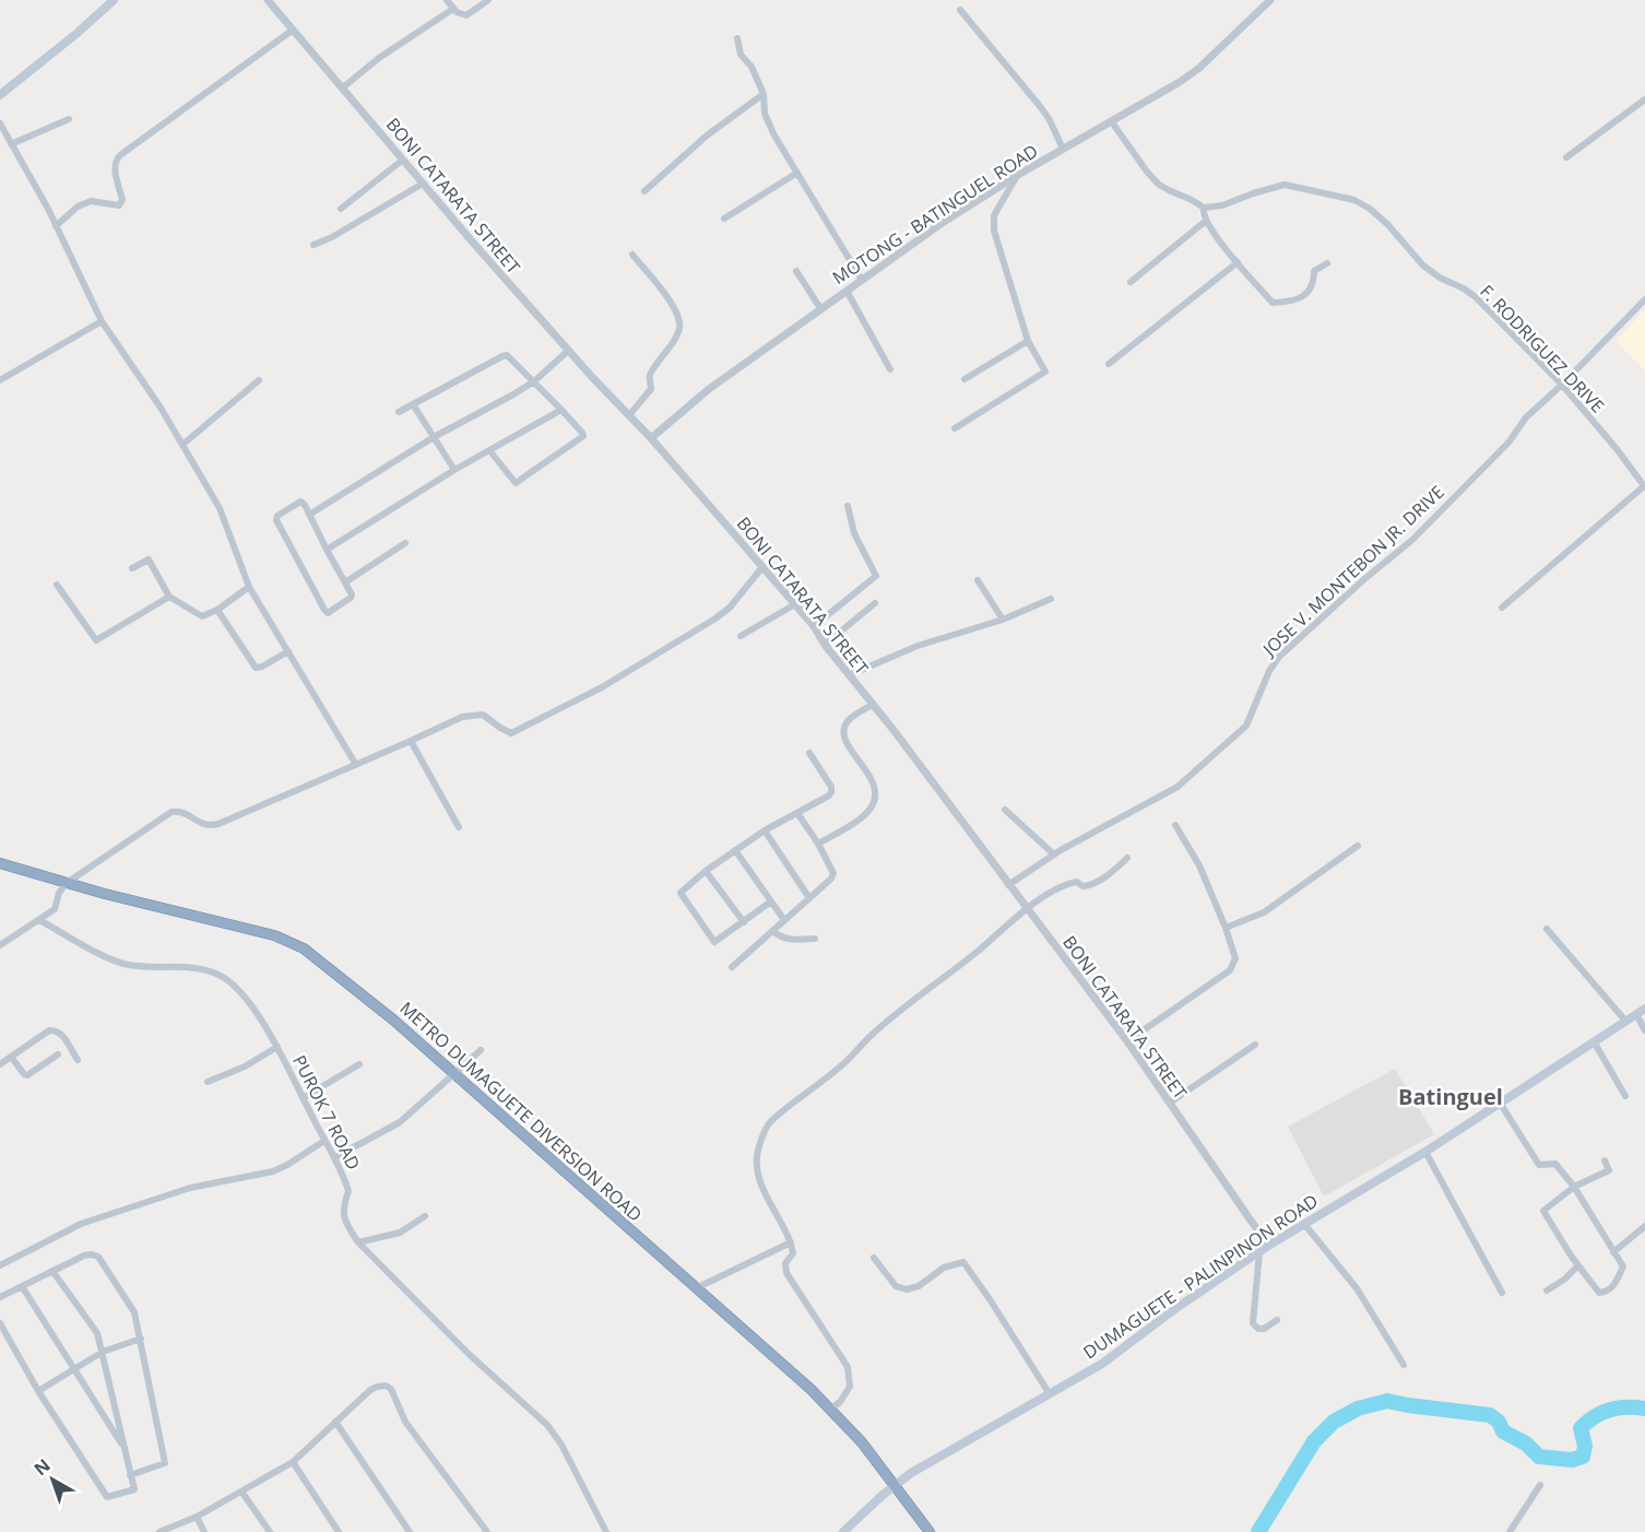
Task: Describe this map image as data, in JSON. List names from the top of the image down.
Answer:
{
  "streets": {
    "highway": ["METRO DUMAGUETE DIVERSION ROAD"],
    "main road": ["DUMAGUETE - PALINPINON ROAD"],
    "street": [
      "BONI CATARATA STREET",
      "MOTONG - BATINGUEL ROAD",
      "F. RODRIGUEZ DRIVE",
      "JOSE V. MONTEBON JR. DRIVE",
      "PUROK 7 ROAD"
    ]
  },
  "crossings": [
    ["BONI CATARATA STREET", "MOTONG - BATINGUEL ROAD"],
    ["BONI CATARATA STREET", "JOSE V. MONTEBON JR. DRIVE"],
    ["BONI CATARATA STREET", "DUMAGUETE - PALINPINON ROAD"],
    ["F. RODRIGUEZ DRIVE", "JOSE V. MONTEBON JR. DRIVE"],
    ["METRO DUMAGUETE DIVERSION ROAD", "DUMAGUETE - PALINPINON ROAD"]
  ],
  "districts": ["Batinguel"],
  "north": "top left"
}
